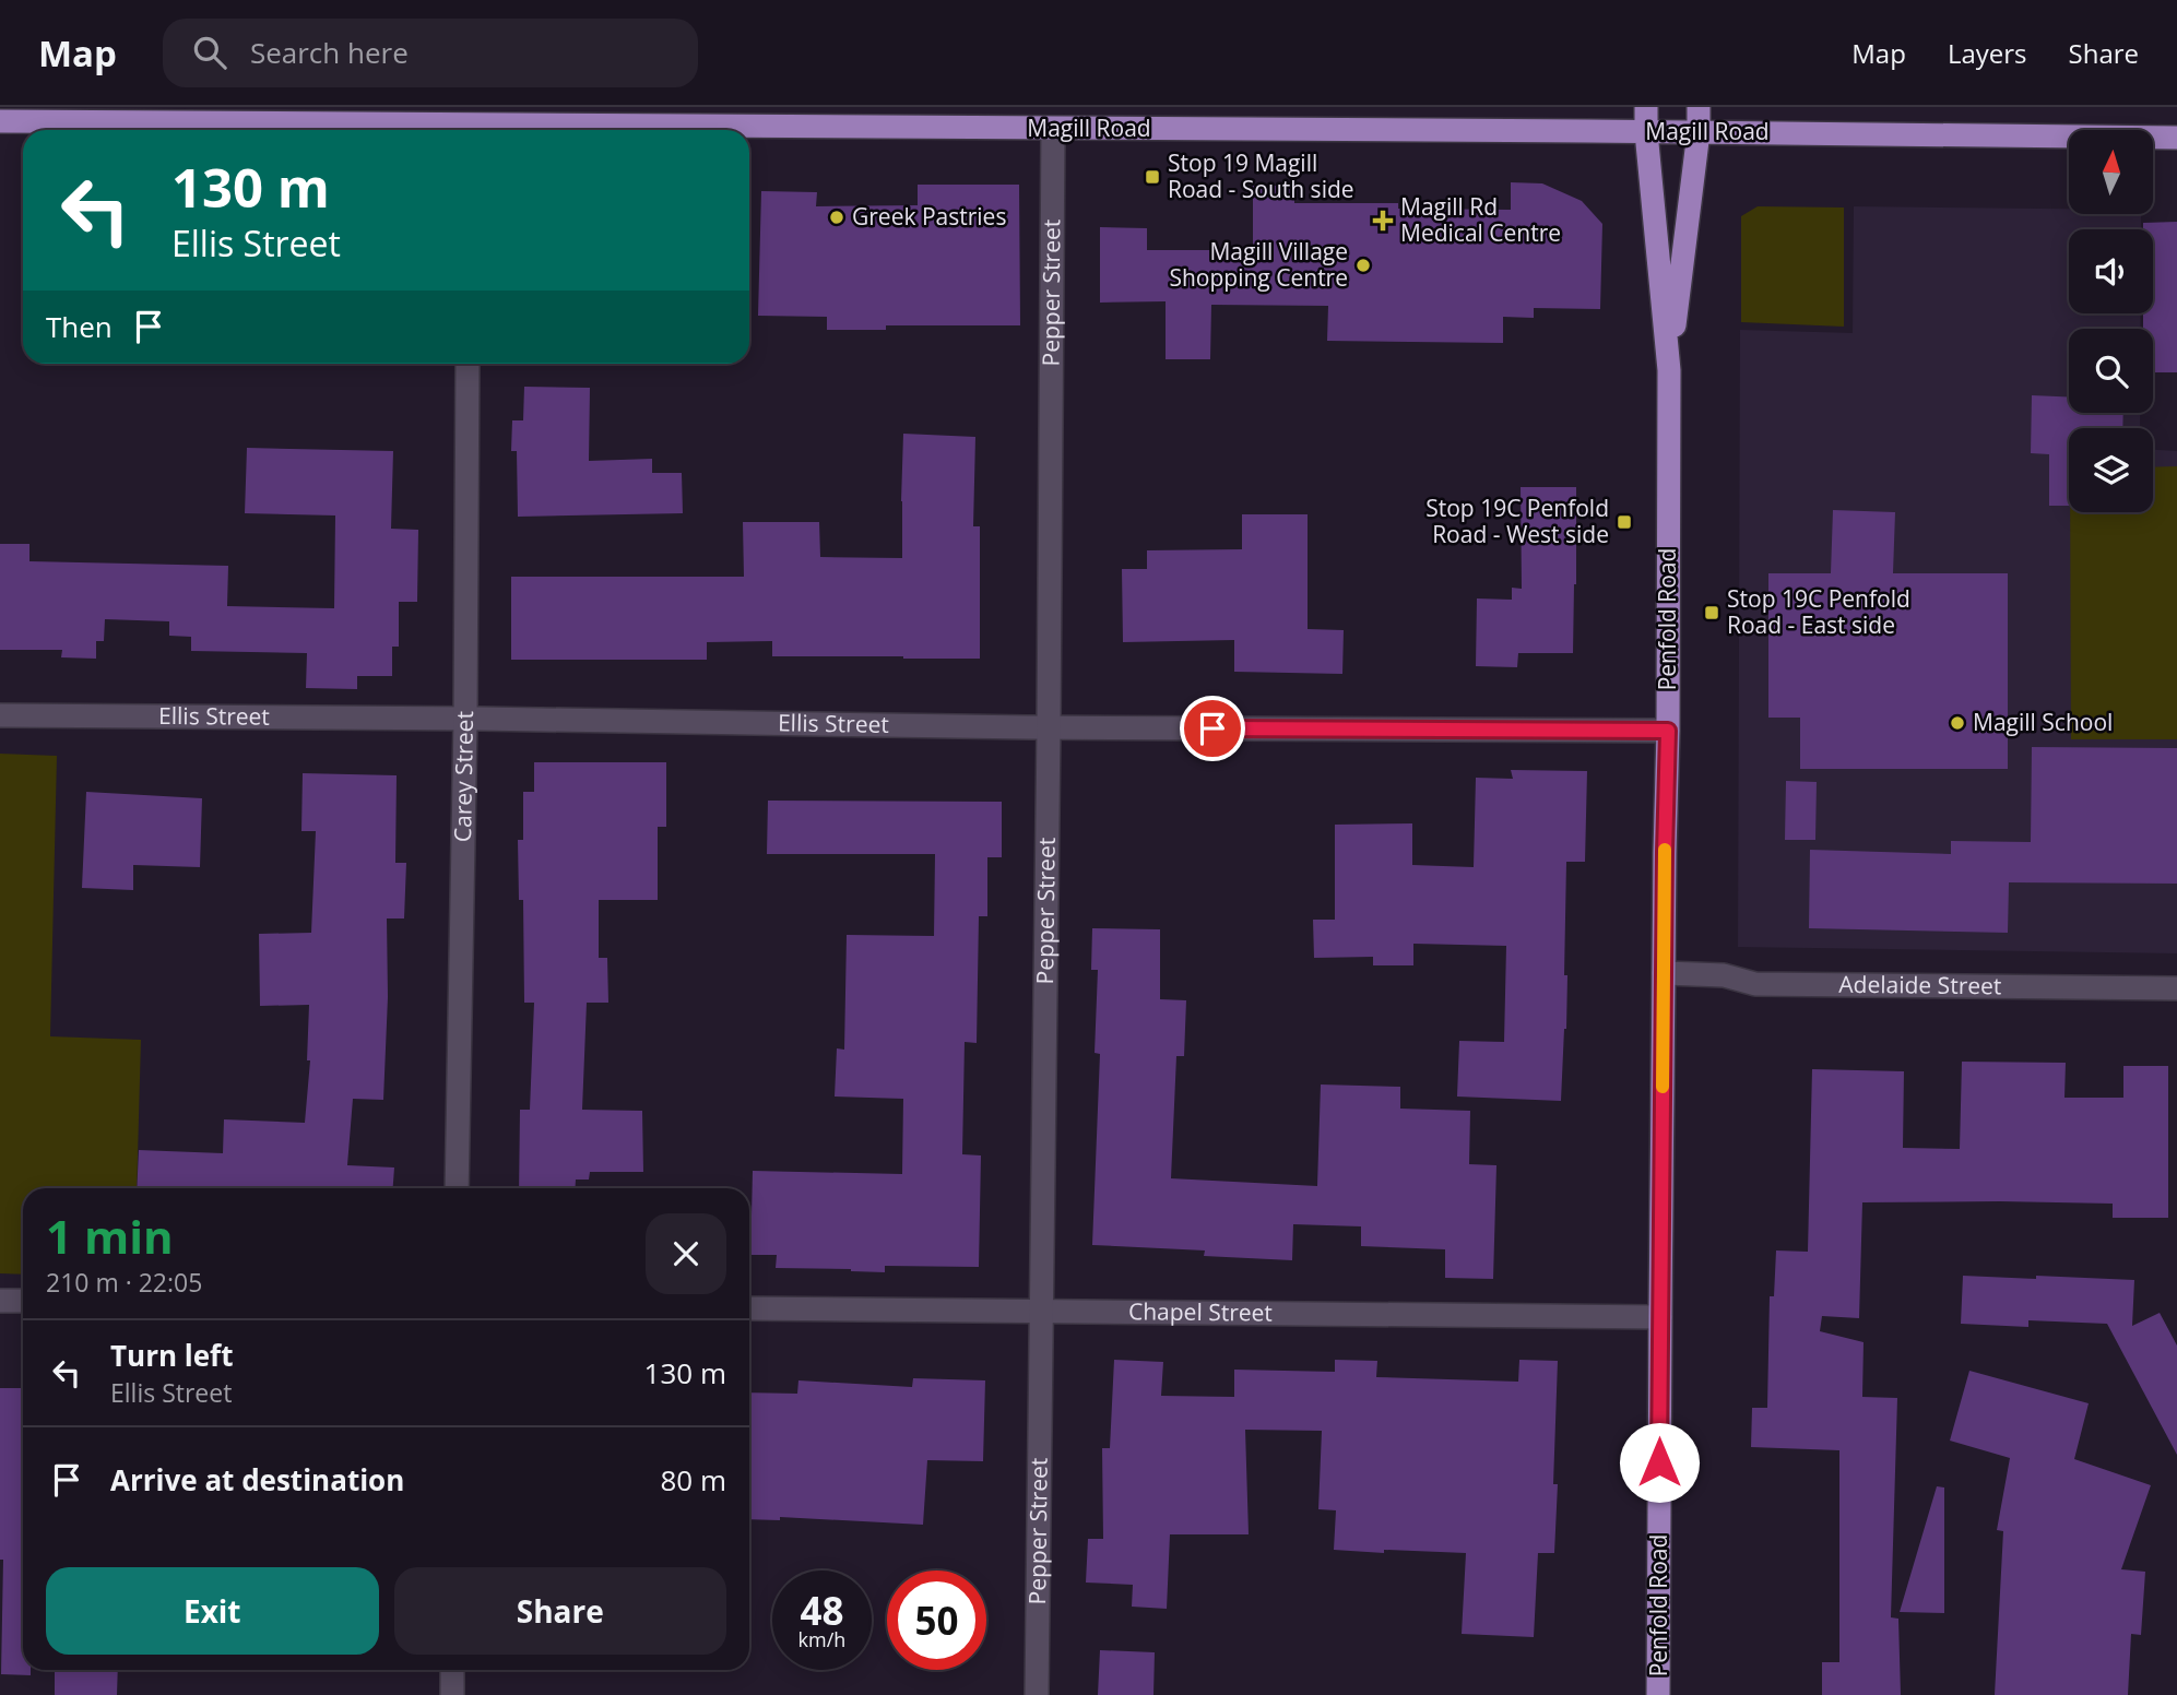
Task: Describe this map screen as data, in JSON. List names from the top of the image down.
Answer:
{
  "streets": {
    "main road": ["Magill Road", "Penfold Road"],
    "street": [
      "Pepper Street",
      "Ellis Street",
      "Carey Street",
      "Adelaide Street",
      "Chapel Street"
    ]
  },
  "crossings": [
    ["Magill Road", "Pepper Street"],
    ["Magill Road", "Penfold Road"],
    ["Pepper Street", "Ellis Street"],
    ["Pepper Street", "Chapel Street"],
    ["Penfold Road", "Ellis Street"],
    ["Penfold Road", "Adelaide Street"],
    ["Penfold Road", "Chapel Street"],
    ["Ellis Street", "Carey Street"]
  ],
  "places": {
    "transit": ["Stop 19 Magill Road - South side", "Stop 19C Penfold Road - West side", "Stop 19C Penfold Road - East side"],
    "other": ["Greek Pastries", "Magill Village Shopping Centre", "Magill School"],
    "health": ["Magill Rd Medical Centre"]
  },
  "north": "top",
  "page": {
    "header": "Map",
    "search": "Search here",
    "nav": ["Map", "Layers", "Share"],
    "turn": ["130 m", "Ellis Street"],
    "then": "Then",
    "heading": ["1 min", "210 m · 22:05"],
    "list": [
      {
        "name": "Turn left",
        "note": "Ellis Street",
        "value": "130 m"
      },
      {
        "name": "Arrive at destination",
        "value": "80 m"
      }
    ],
    "buttons": ["Exit", "Share"],
    "speed": "48 km/h",
    "limit": "50"
  }
}
